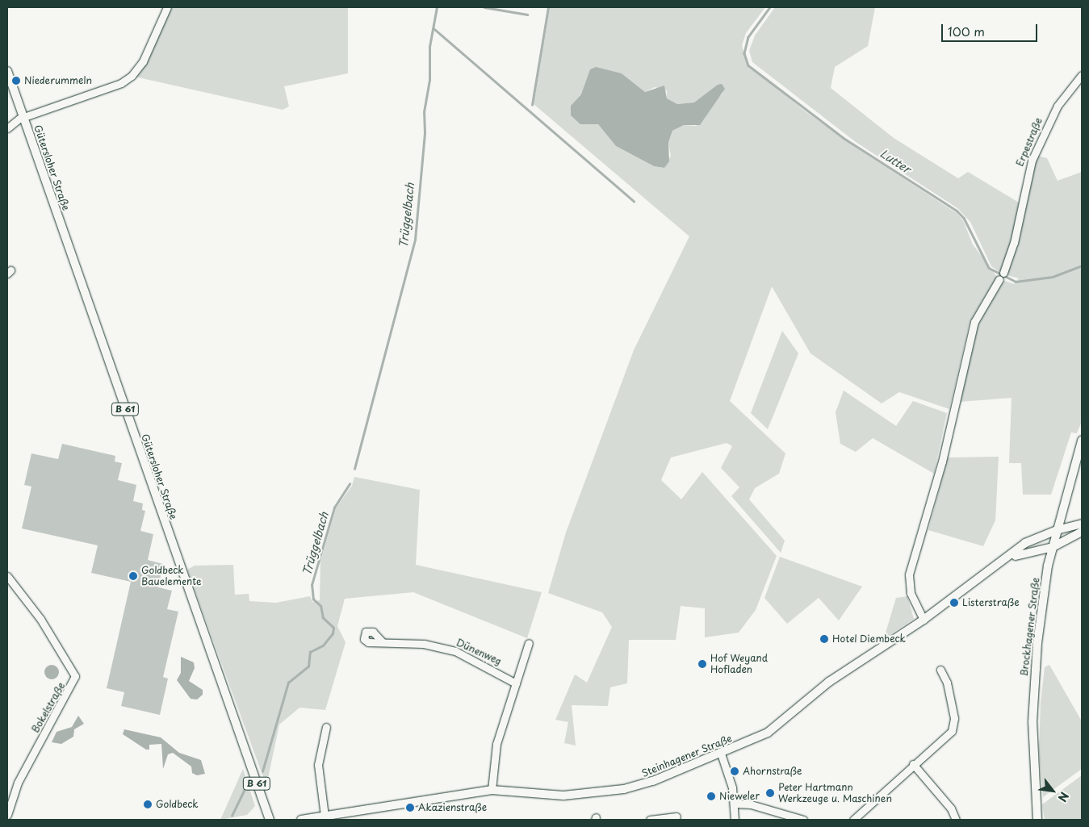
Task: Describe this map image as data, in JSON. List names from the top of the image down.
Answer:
{
  "streets": {
    "main road": [
      "Gütersloher Straße",
      "B 61",
      "Brockhagener Straße",
      "Steinhagener Straße"
    ],
    "street": ["Erpestraße", "Dünenweg", "Bokelstraße"]
  },
  "crossings": [
    ["Erpestraße", "Steinhagener Straße"],
    ["Brockhagener Straße", "Steinhagener Straße"]
  ],
  "water": ["Lutter", "Trüggelbach"],
  "places": [
    "Niederummeln",
    "Goldbeck Bauelemente",
    "Listerstraße",
    "Hotel Diembeck",
    "Hof Weyand Hofladen",
    "Ahornstraße",
    "Peter Hartmann Werkzeuge u. Maschinen",
    "Nieweler",
    "Goldbeck",
    "Akazienstraße"
  ],
  "scale_bar": "100 m",
  "north": "bottom right"
}
